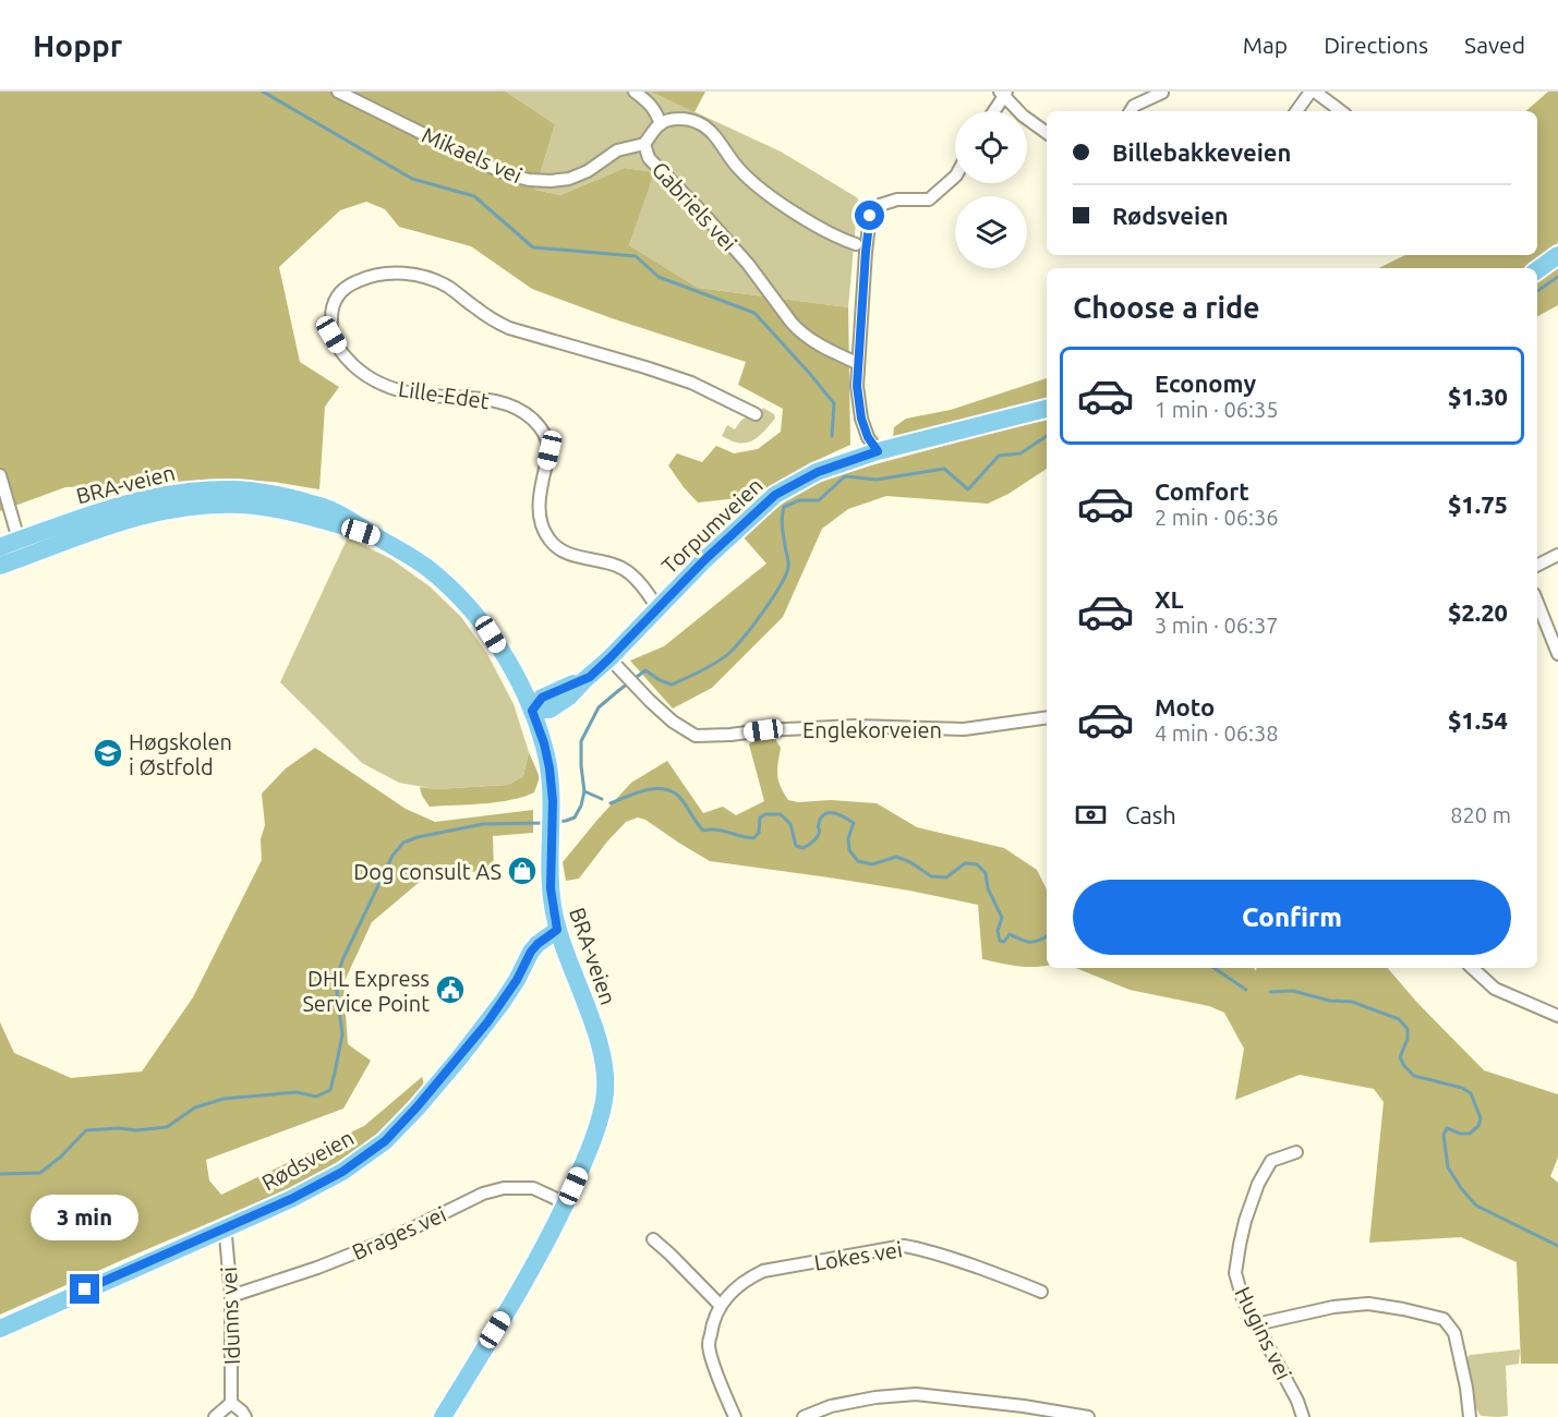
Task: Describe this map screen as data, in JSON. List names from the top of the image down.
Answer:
{
  "streets": {
    "main road": ["BRA-veien", "Torpumveien", "Rødsveien"],
    "street": [
      "Mikaels vei",
      "Gabriels vei",
      "Lille-Edet",
      "Englekorveien",
      "Brages vei",
      "Lokes vei",
      "Idunns vei",
      "Hugins vei"
    ]
  },
  "crossings": [
    ["Mikaels vei", "Gabriels vei"],
    ["Lille-Edet", "Torpumveien"],
    ["BRA-veien", "Torpumveien"],
    ["BRA-veien", "Rødsveien"],
    ["BRA-veien", "Brages vei"],
    ["Torpumveien", "Englekorveien"],
    ["Rødsveien", "Idunns vei"],
    ["Brages vei", "Idunns vei"]
  ],
  "places": {
    "school or university": ["Høgskolen i Østfold"],
    "shop": ["Dog consult AS"],
    "public building": ["DHL Express Service Point"]
  },
  "page": {
    "header": "Hoppr",
    "nav": ["Map", "Directions", "Saved"],
    "banner": ["Billebakkeveien", "Rødsveien"],
    "heading": "Choose a ride",
    "list": [
      {
        "name": "Economy",
        "note": "1 min · 06:35",
        "value": "$1.30"
      },
      {
        "name": "Comfort",
        "note": "2 min · 06:36",
        "value": "$1.75"
      },
      {
        "name": "XL",
        "note": "3 min · 06:37",
        "value": "$2.20"
      },
      {
        "name": "Moto",
        "note": "4 min · 06:38",
        "value": "$1.54"
      }
    ],
    "pay": ["Cash", "820 m"],
    "buttons": "Confirm",
    "bubble": "3 min"
  }
}
